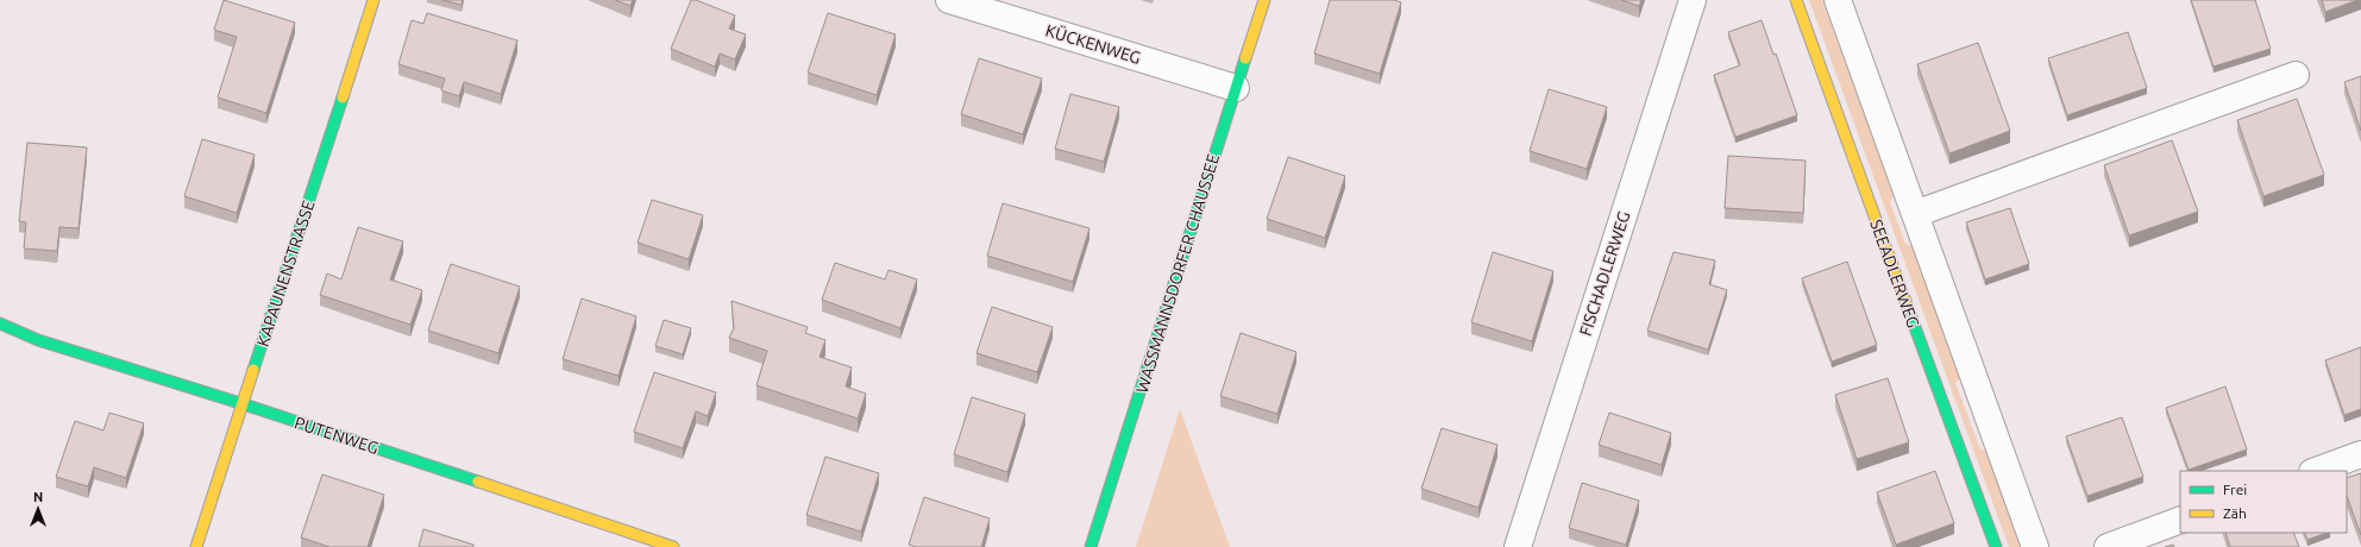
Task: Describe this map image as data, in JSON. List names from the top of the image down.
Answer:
{
  "streets": {
    "street": [
      "KÜCKENWEG",
      "KAPAUNENSTRASSE",
      "WASSMANNSDORFER CHAUSSEE",
      "FISCHADLERWEG",
      "SEEADLERWEG",
      "PUTENWEG"
    ]
  },
  "crossings": [
    ["KÜCKENWEG", "WASSMANNSDORFER CHAUSSEE"],
    ["KAPAUNENSTRASSE", "PUTENWEG"]
  ],
  "legend": ["Frei", "Zäh"],
  "north": "top"
}
